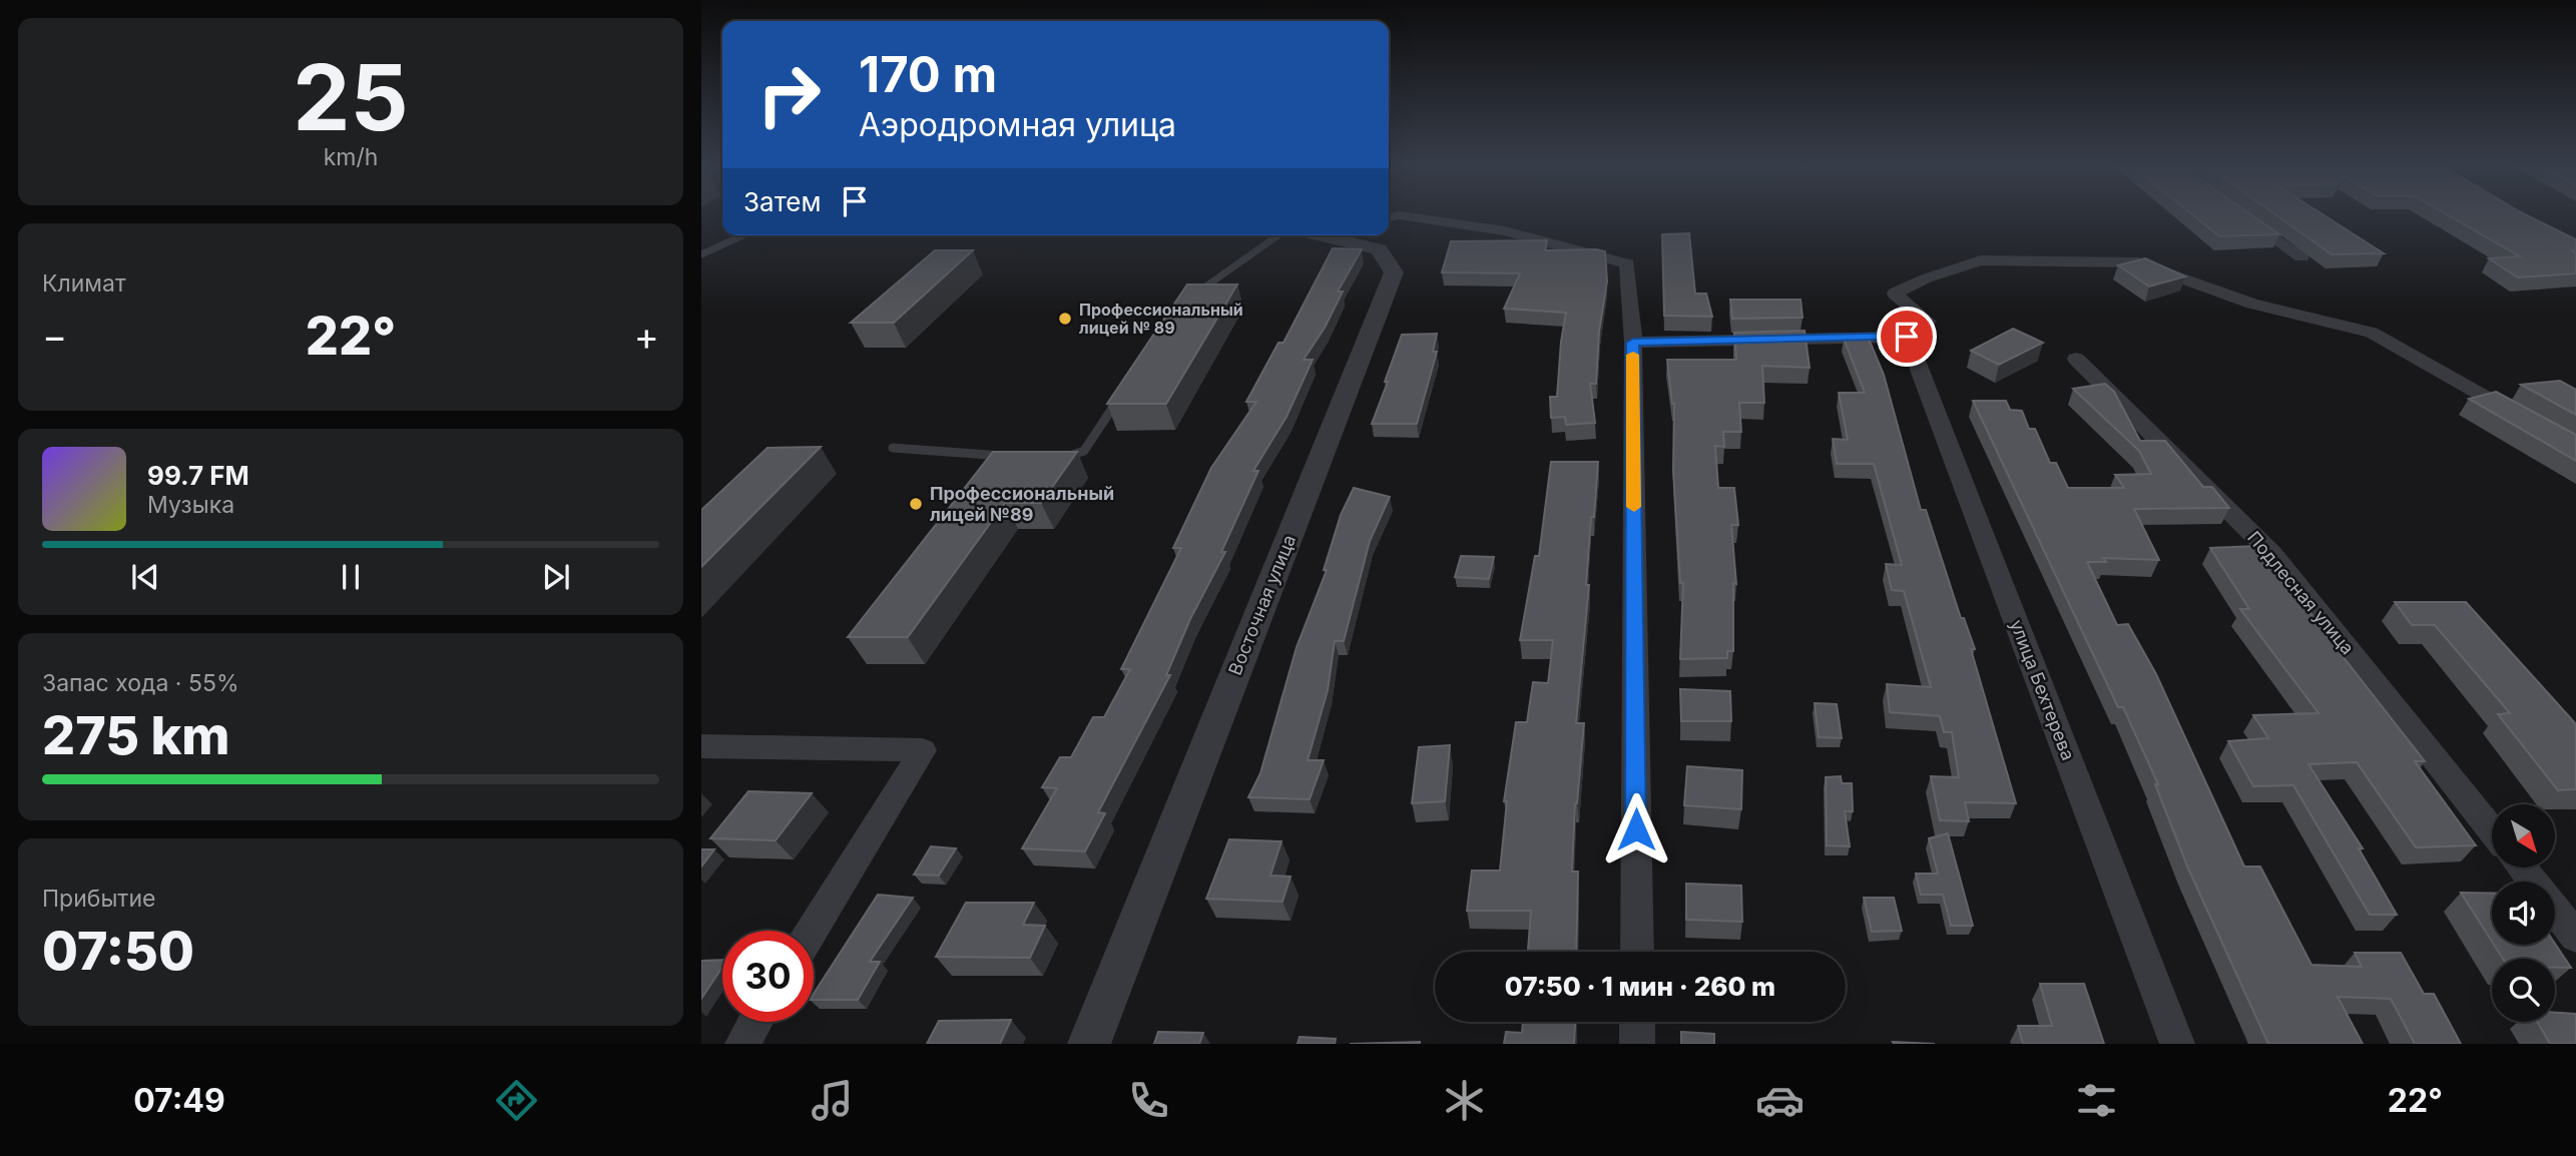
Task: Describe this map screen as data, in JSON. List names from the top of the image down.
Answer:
{
  "streets": {
    "street": ["Подлесная улица", "Восточная улица", "улица Бехтерева"]
  },
  "places": ["Профессиональный лицей № 89", "Профессиональный лицей №89"],
  "north": "bottom right",
  "page": {
    "tile": [
      ["25", "km/h"],
      "Климат",
      ["Запас хода · 55%", "275 km"],
      ["Прибытие", "07:50"]
    ],
    "turn": ["170 m", "Аэродромная улица"],
    "then": "Затем",
    "heat": ["−", "22°", "+"],
    "song": ["99.7 FM", "Музыка"],
    "limit": "30",
    "trip": "07:50 · 1 мин · 260 m",
    "tabs": ["07:49", "22°"]
  }
}
